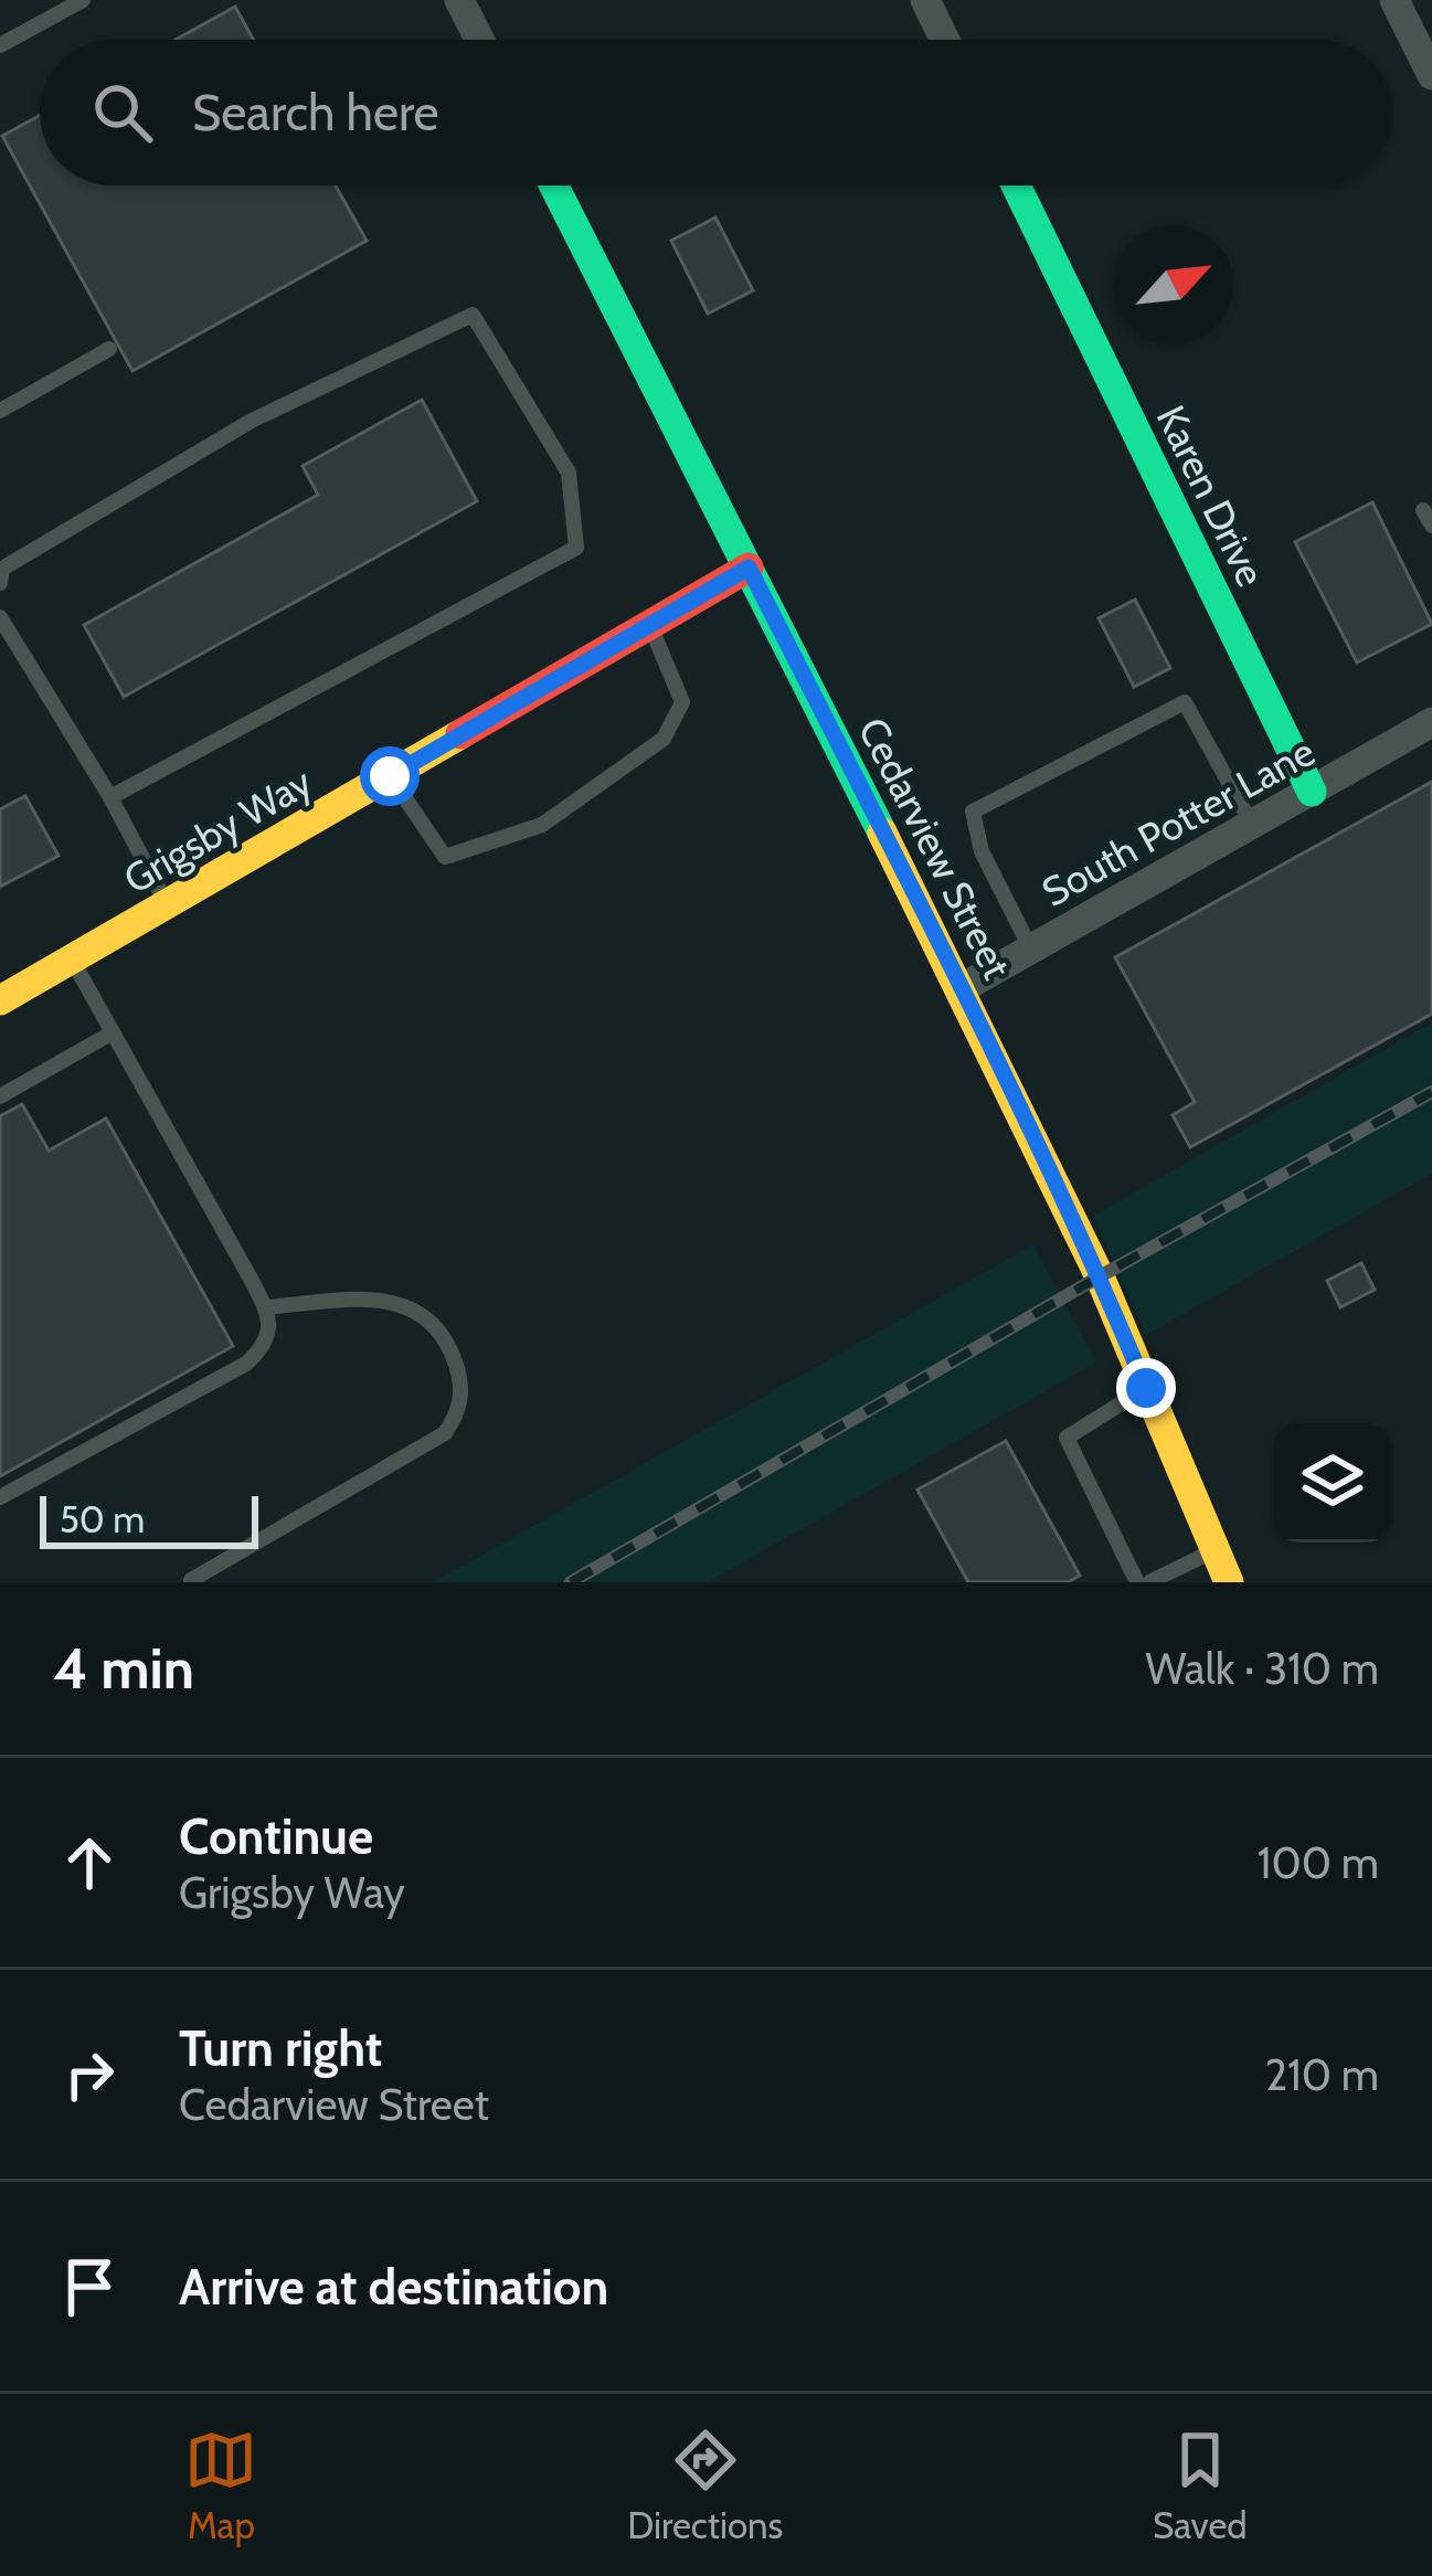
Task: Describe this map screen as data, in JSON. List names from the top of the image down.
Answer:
{
  "streets": {
    "street": [
      "Karen Drive",
      "South Potter Lane",
      "Grigsby Way",
      "Cedarview Street"
    ]
  },
  "crossings": [
    ["Karen Drive", "South Potter Lane"],
    ["South Potter Lane", "Cedarview Street"],
    ["Grigsby Way", "Cedarview Street"]
  ],
  "scale_bar": "50 m",
  "north": "top right",
  "page": {
    "search": "Search here",
    "scale": "50 m",
    "heading": ["4 min", "Walk · 310 m"],
    "list": [
      ["Continue", "Grigsby Way", "100 m"],
      ["Turn right", "Cedarview Street", "210 m"],
      "Arrive at destination"
    ],
    "nav": ["Map", "Directions", "Saved"]
  }
}
